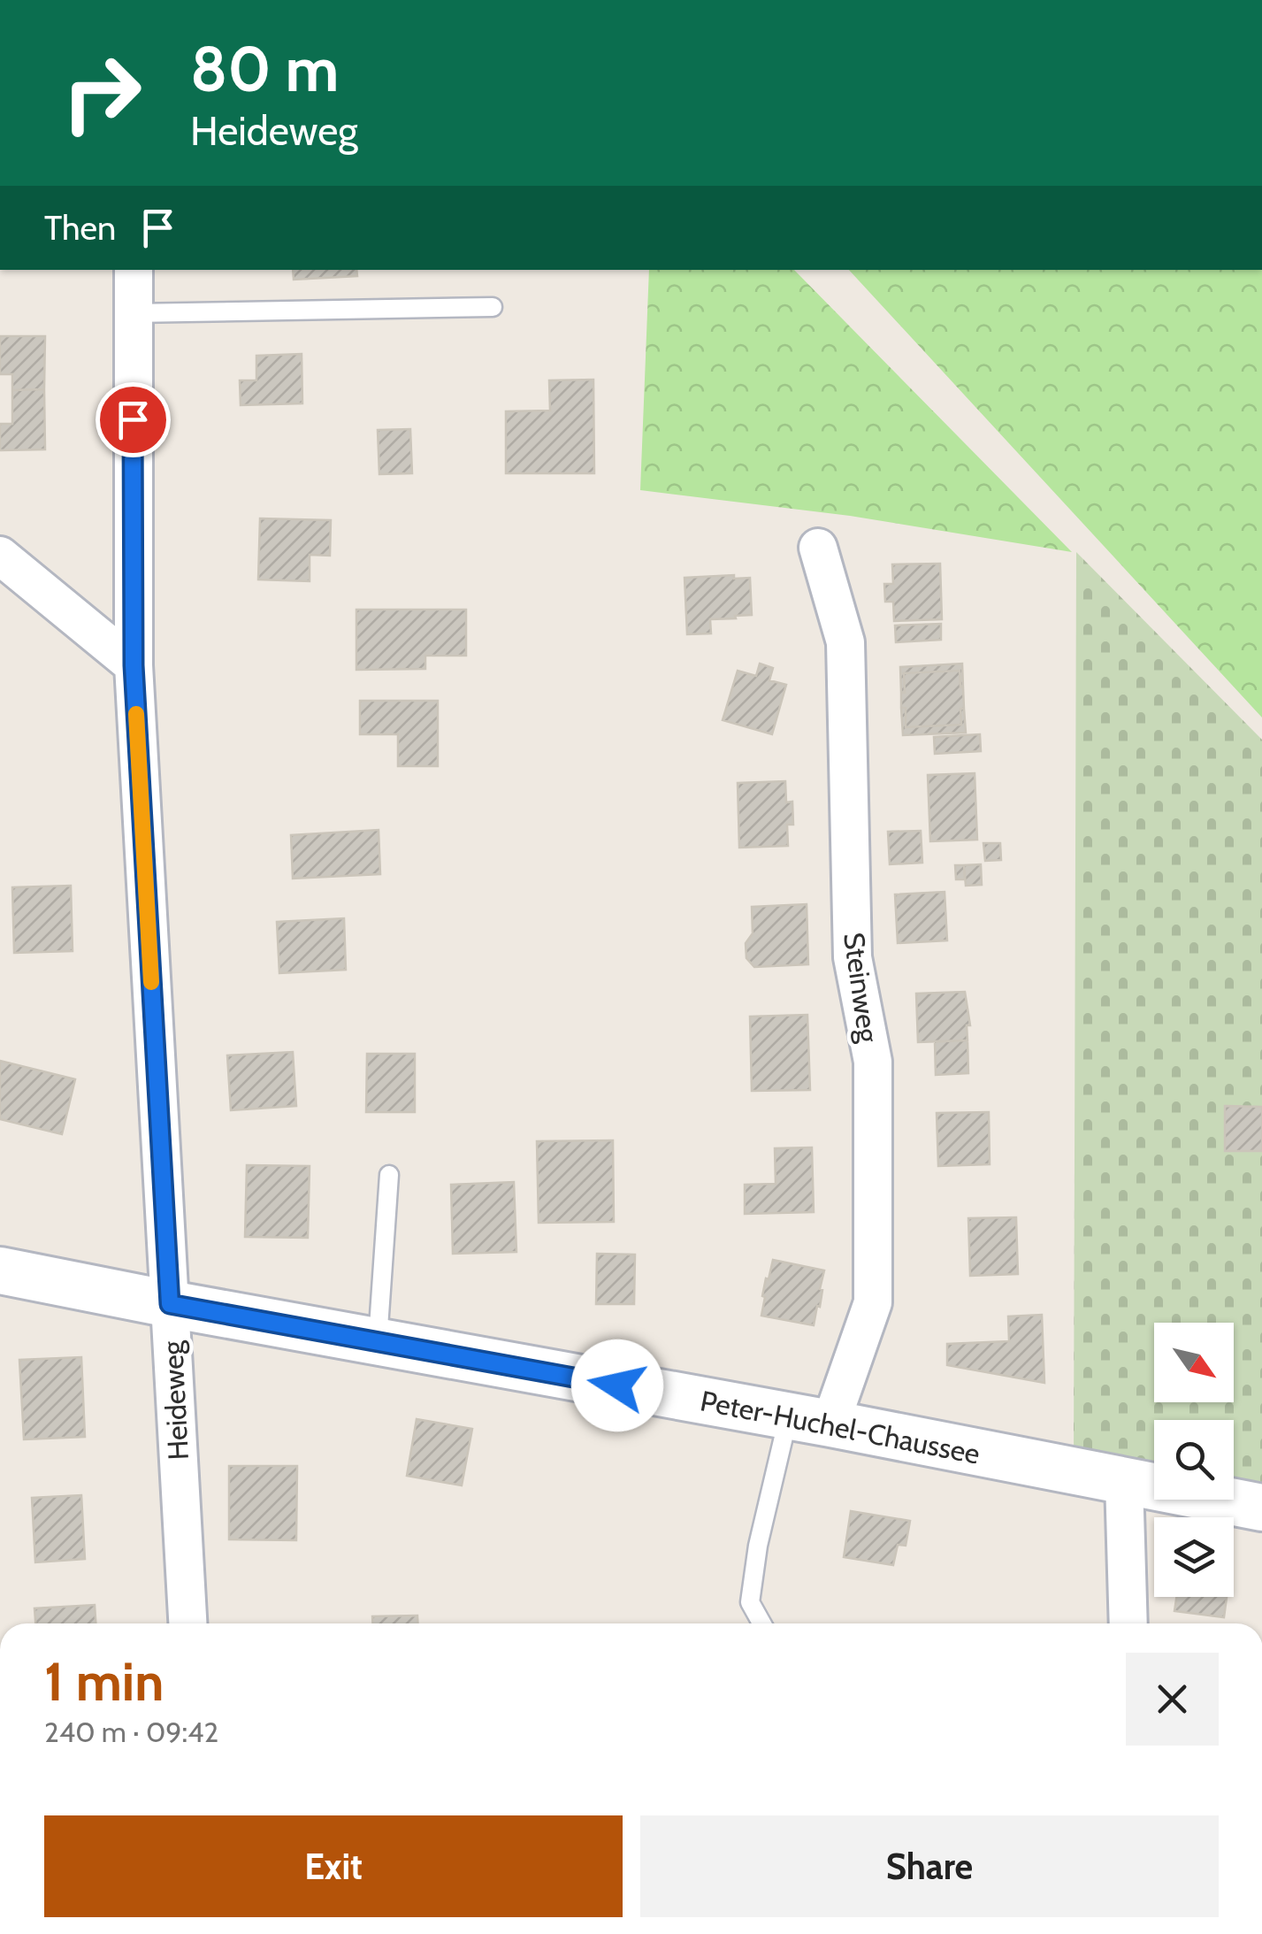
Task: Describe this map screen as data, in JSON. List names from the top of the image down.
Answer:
{
  "streets": {
    "street": ["Steinweg", "Heideweg", "Peter-Huchel-Chaussee"]
  },
  "crossings": [
    ["Steinweg", "Peter-Huchel-Chaussee"],
    ["Heideweg", "Peter-Huchel-Chaussee"]
  ],
  "north": "bottom right",
  "page": {
    "turn": ["80 m", "Heideweg"],
    "then": "Then",
    "heading": ["1 min", "240 m · 09:42"],
    "buttons": ["Exit", "Share"]
  }
}
